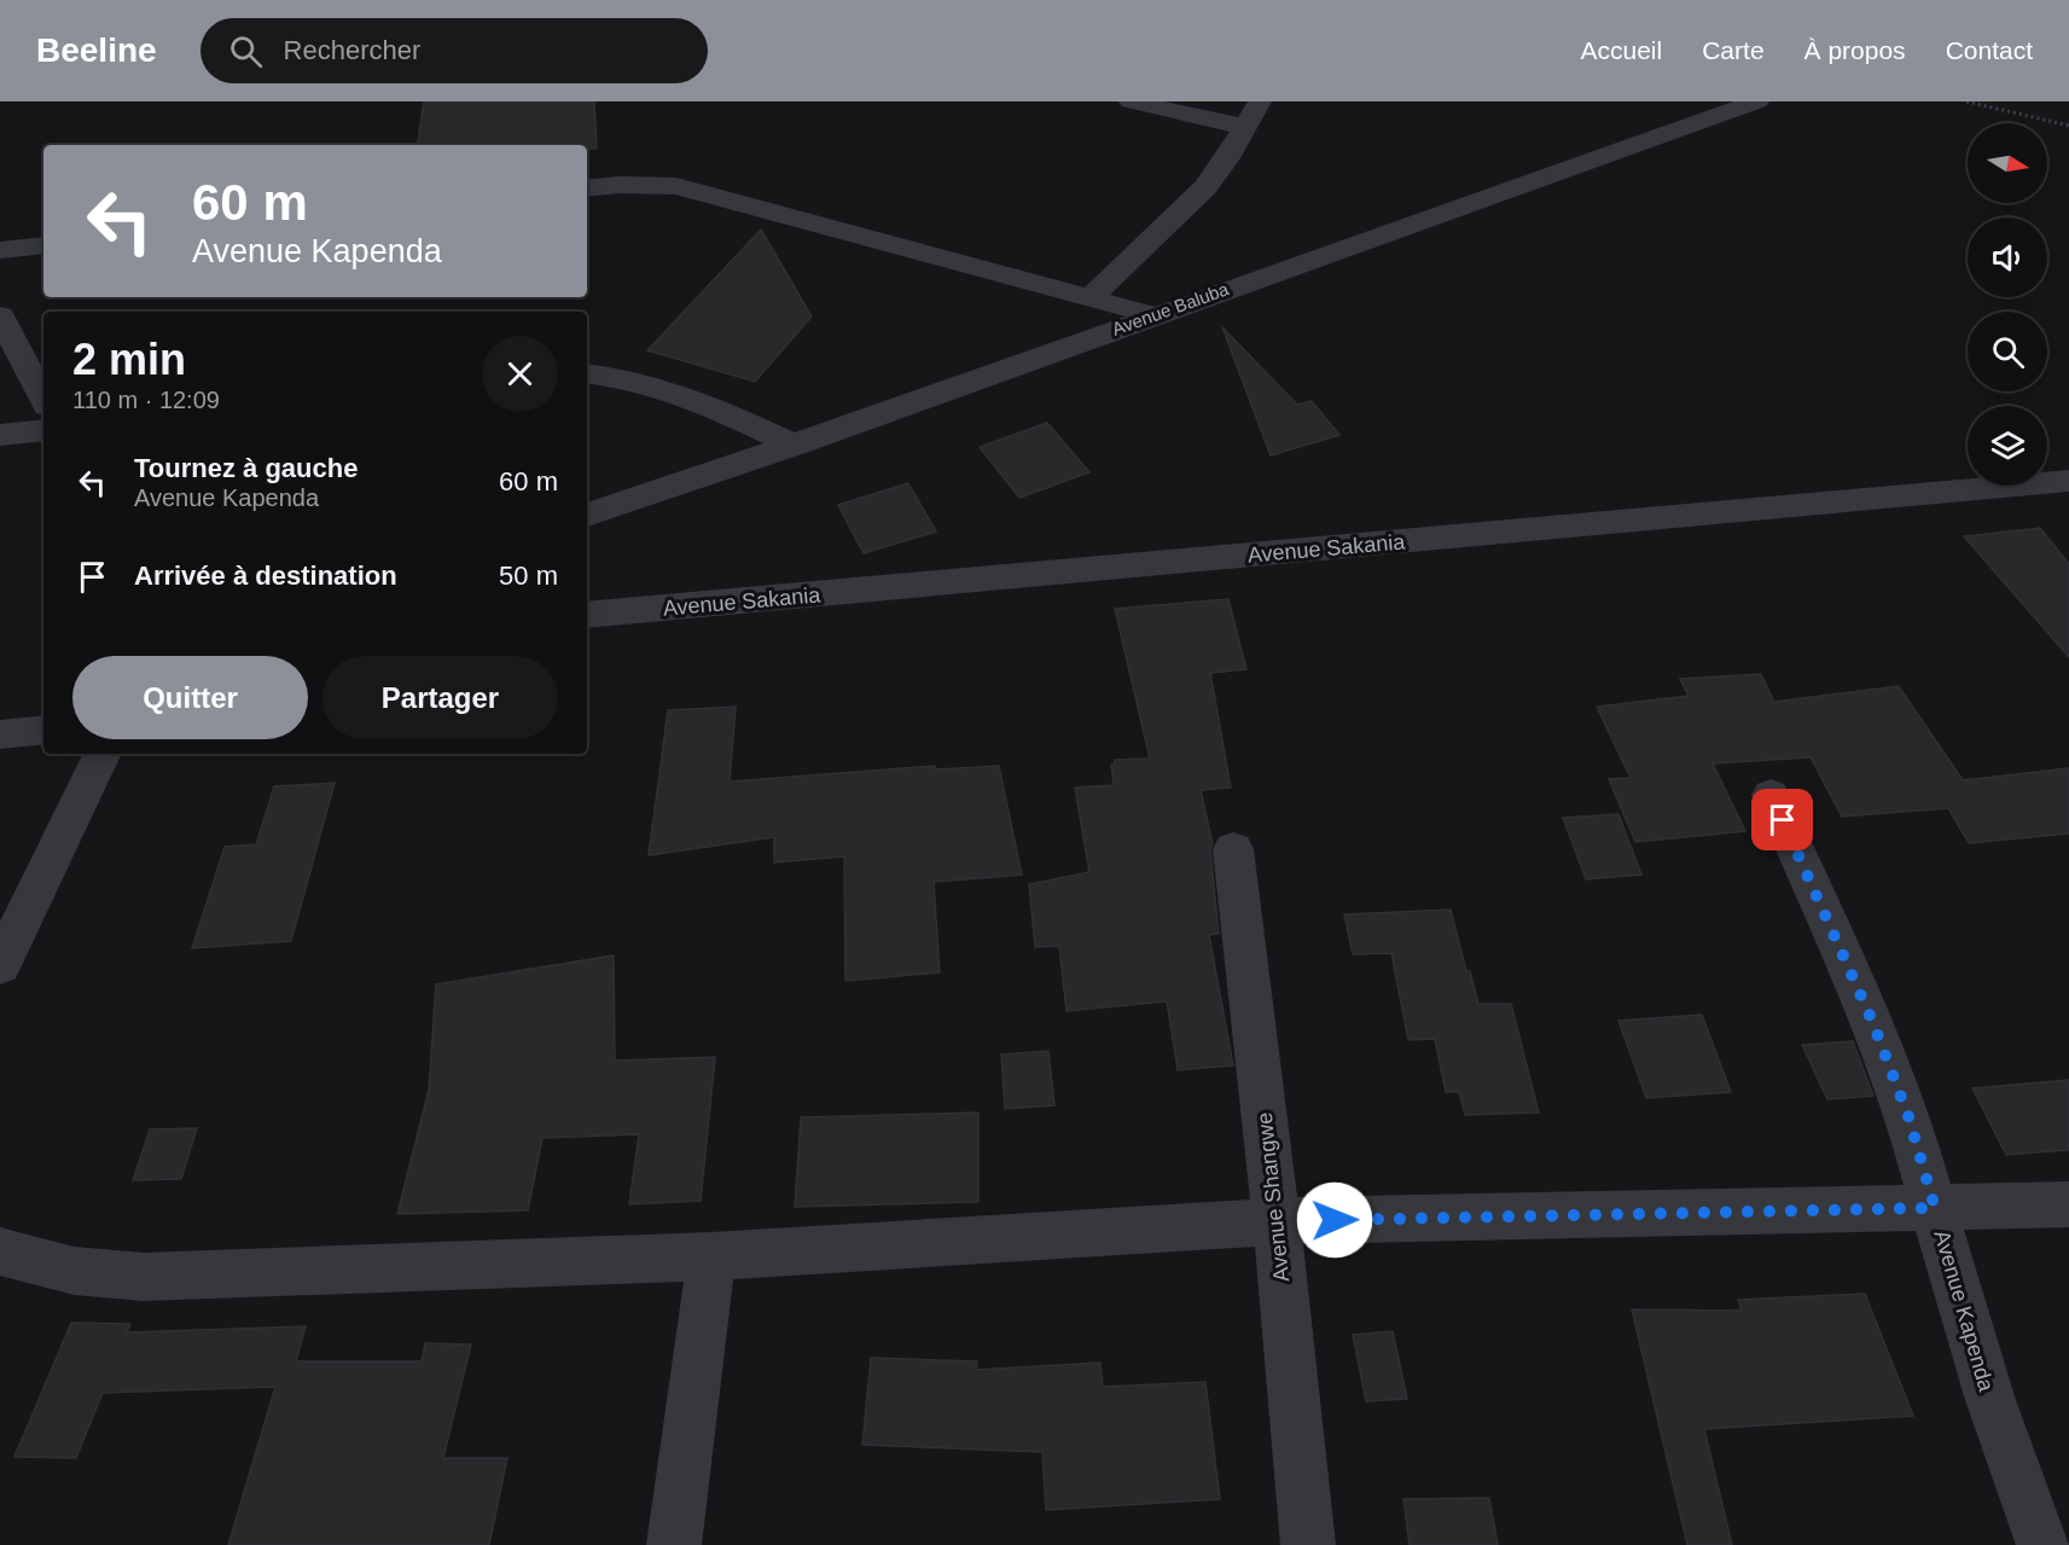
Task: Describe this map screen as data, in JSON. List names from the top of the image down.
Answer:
{
  "streets": {
    "street": [
      "Avenue Baluba",
      "Avenue Sakania",
      "Avenue Shangwe",
      "Avenue Kapenda"
    ]
  },
  "north": "right",
  "page": {
    "header": "Beeline",
    "search": "Rechercher",
    "nav": [
      "Accueil",
      "Carte",
      "À propos",
      "Contact"
    ],
    "turn": ["60 m", "Avenue Kapenda"],
    "heading": ["2 min", "110 m · 12:09"],
    "list": [
      {
        "name": "Tournez à gauche",
        "note": "Avenue Kapenda",
        "value": "60 m"
      },
      {
        "name": "Arrivée à destination",
        "value": "50 m"
      }
    ],
    "buttons": ["Quitter", "Partager"]
  }
}
